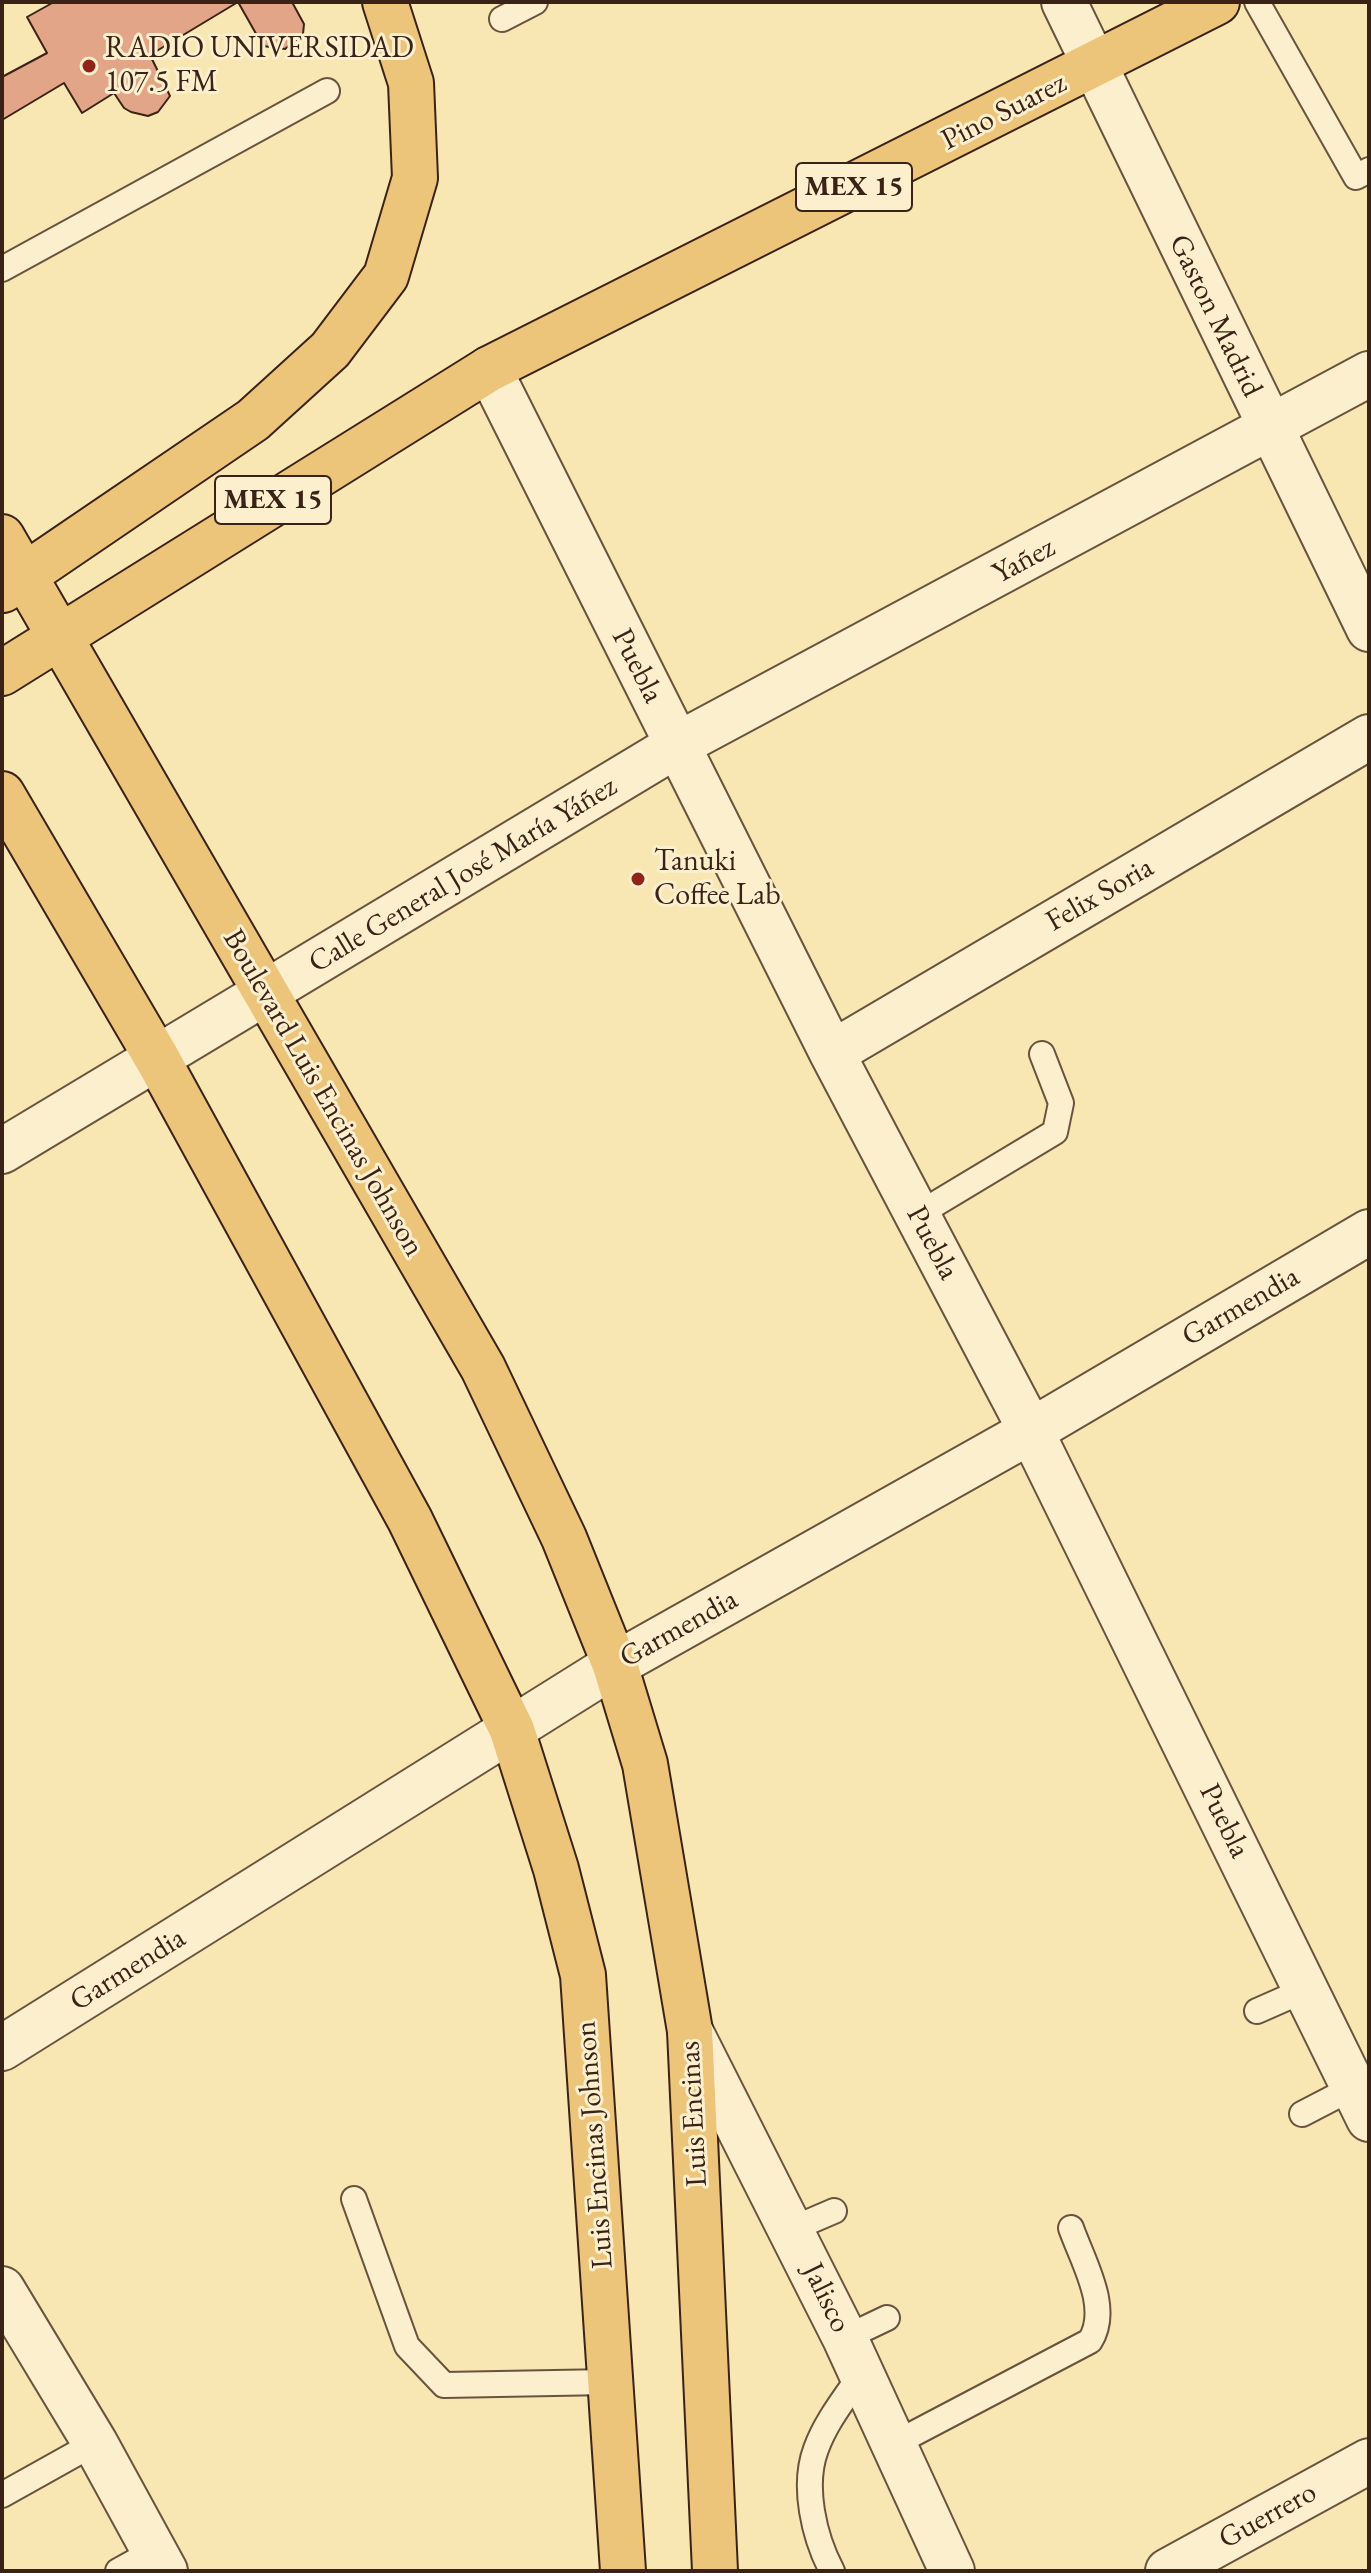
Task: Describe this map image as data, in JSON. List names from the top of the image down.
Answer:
{
  "streets": {
    "main road": [
      "Pino Suarez",
      "MEX 15",
      "Boulevard Luis Encinas Johnson",
      "Luis Encinas",
      "Luis Encinas Johnson"
    ],
    "street": [
      "Gaston Madrid",
      "Yañez",
      "Puebla",
      "Calle General José María Yáñez",
      "Felix Soria",
      "Garmendia",
      "Jalisco",
      "Guerrero"
    ]
  },
  "crossings": [
    ["Pino Suarez", "MEX 15"],
    ["Pino Suarez", "Gaston Madrid"],
    ["Pino Suarez", "Puebla"],
    ["MEX 15", "Puebla"],
    ["MEX 15", "Boulevard Luis Encinas Johnson"],
    ["Gaston Madrid", "Yañez"],
    ["Yañez", "Puebla"],
    ["Yañez", "Calle General José María Yáñez"],
    ["Puebla", "Calle General José María Yáñez"],
    ["Puebla", "Felix Soria"],
    ["Puebla", "Garmendia"],
    ["Calle General José María Yáñez", "Boulevard Luis Encinas Johnson"],
    ["Boulevard Luis Encinas Johnson", "Garmendia"],
    ["Boulevard Luis Encinas Johnson", "Luis Encinas"],
    ["Garmendia", "Luis Encinas"],
    ["Garmendia", "Luis Encinas Johnson"],
    ["Luis Encinas", "Jalisco"]
  ],
  "places": ["RADIO UNIVERSIDAD 107.5 FM", "Tanuki Coffee Lab"]
}
